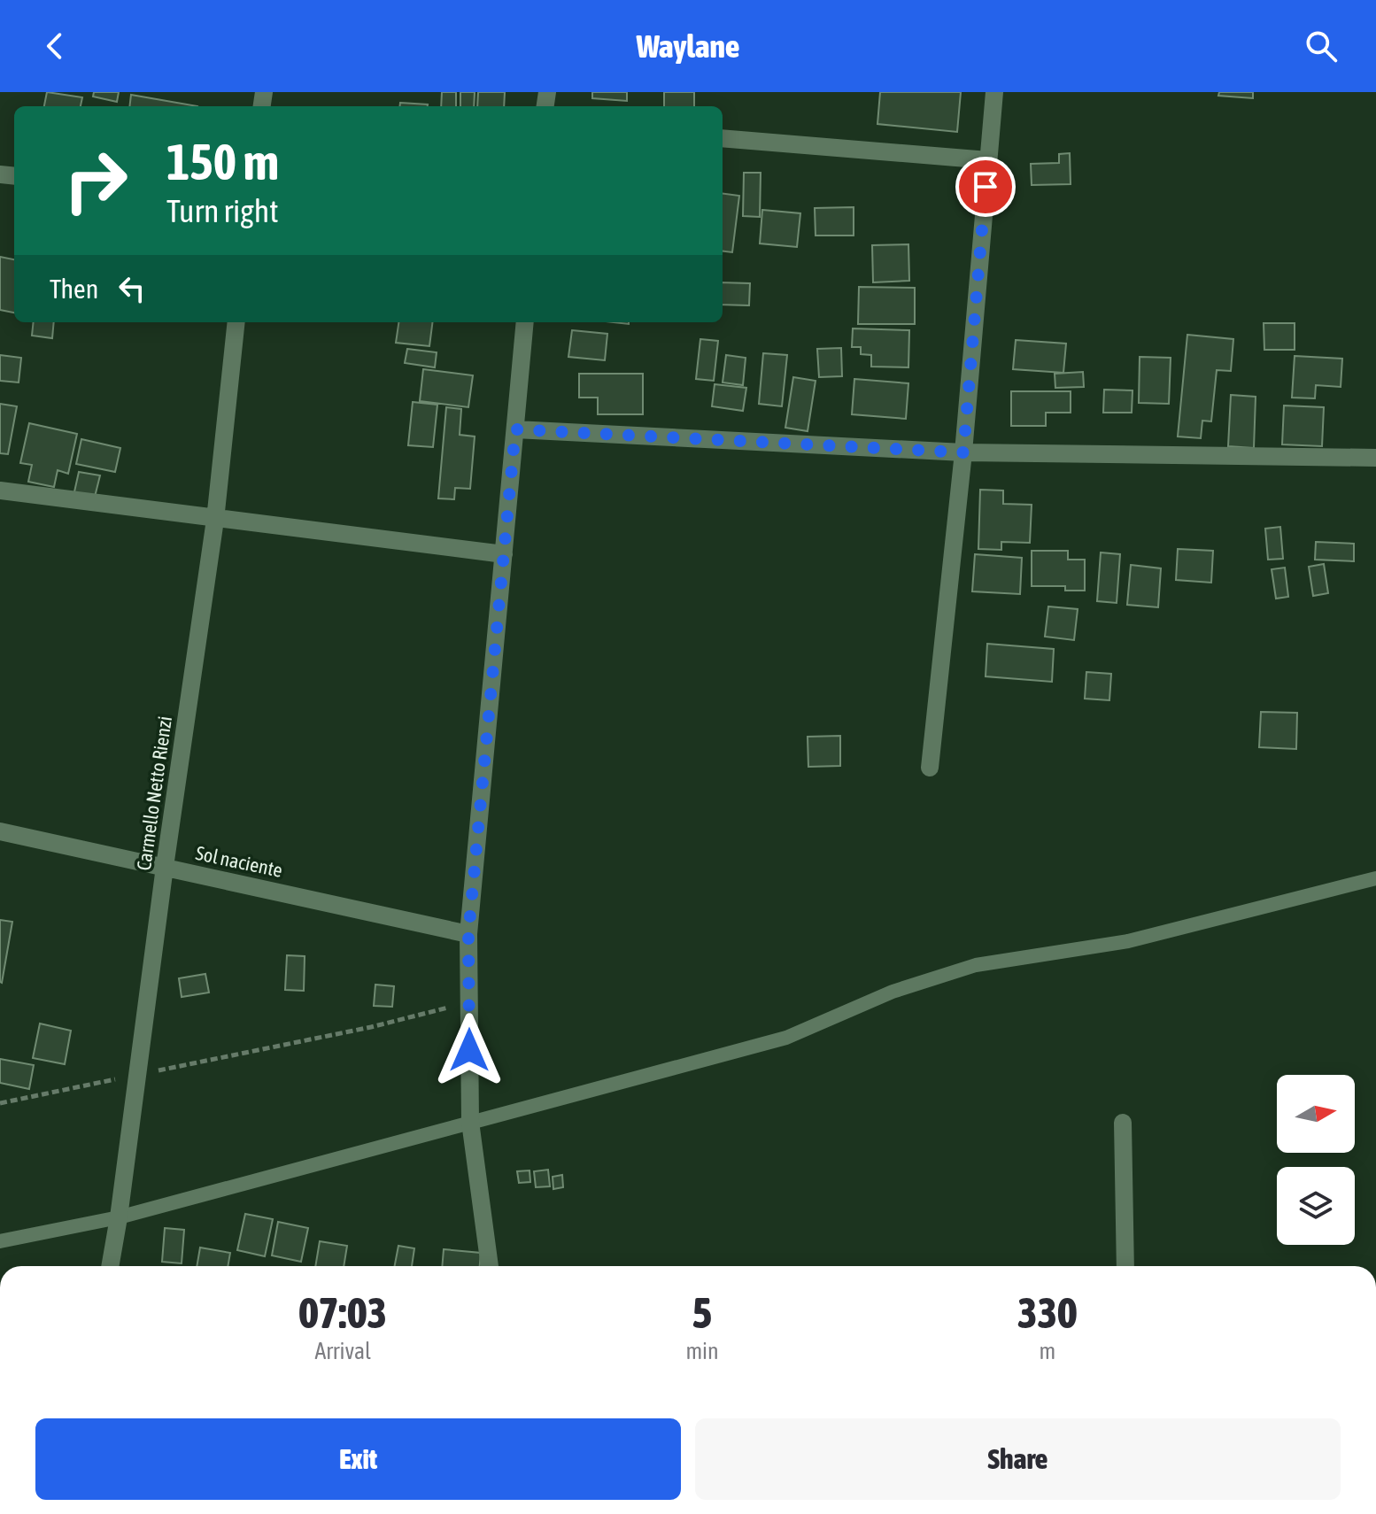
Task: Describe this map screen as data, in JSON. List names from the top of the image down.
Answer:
{
  "streets": {
    "street": ["Carmello Netto Rienzi", "Sol naciente"]
  },
  "crossings": [
    ["Carmello Netto Rienzi", "Sol naciente"]
  ],
  "north": "right",
  "page": {
    "header": "Waylane",
    "turn": ["150 m", "Turn right"],
    "then": "Then",
    "eta": [
      "07:03",
      "Arrival",
      "5",
      "min",
      "330",
      "m"
    ],
    "buttons": ["Exit", "Share"]
  }
}
